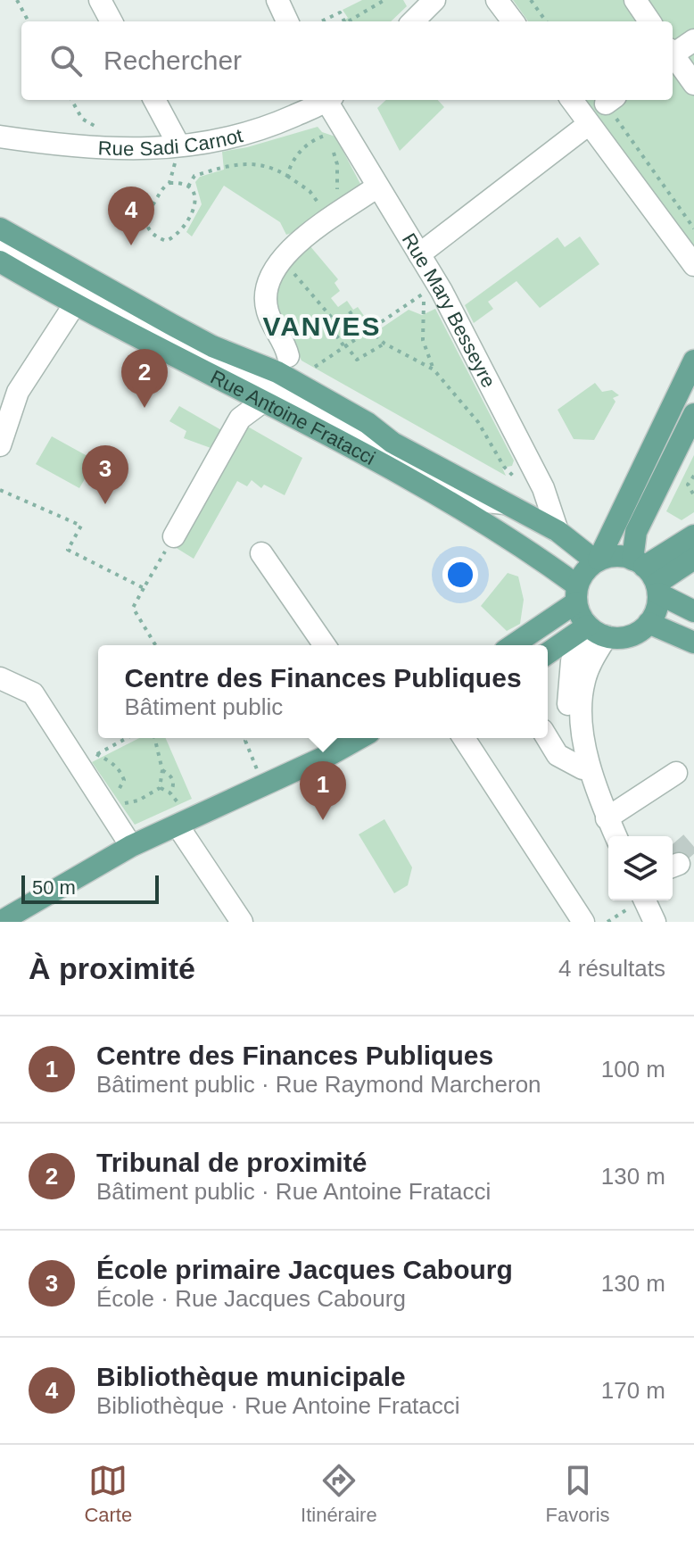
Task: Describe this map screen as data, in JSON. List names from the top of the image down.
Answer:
{
  "streets": {
    "main road": ["Rue Antoine Fratacci"],
    "street": ["Rue Sadi Carnot", "Rue Mary Besseyre"]
  },
  "crossings": [
    ["Rue Mary Besseyre", "Rue Antoine Fratacci"]
  ],
  "districts": ["VANVES"],
  "scale_bar": "50 m",
  "page": {
    "search": "Rechercher",
    "pins": [
      "4",
      "2",
      "3",
      "1"
    ],
    "popup": ["Centre des Finances Publiques", "Bâtiment public"],
    "scale": "50 m",
    "heading": ["À proximité", "4 résultats"],
    "list": [
      {
        "mark": "1",
        "name": "Centre des Finances Publiques",
        "note": "Bâtiment public · Rue Raymond Marcheron",
        "value": "100 m"
      },
      {
        "mark": "2",
        "name": "Tribunal de proximité",
        "note": "Bâtiment public · Rue Antoine Fratacci",
        "value": "130 m"
      },
      {
        "mark": "3",
        "name": "École primaire Jacques Cabourg",
        "note": "École · Rue Jacques Cabourg",
        "value": "130 m"
      },
      {
        "mark": "4",
        "name": "Bibliothèque municipale",
        "note": "Bibliothèque · Rue Antoine Fratacci",
        "value": "170 m"
      }
    ],
    "nav": ["Carte", "Itinéraire", "Favoris"]
  }
}
